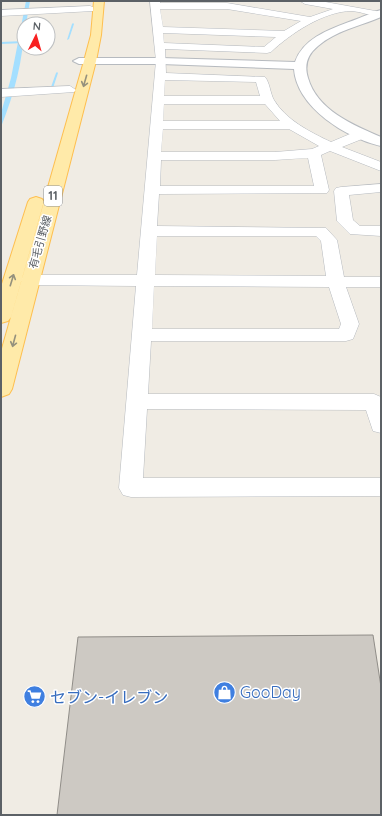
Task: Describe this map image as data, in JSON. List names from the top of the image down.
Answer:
{
  "streets": {
    "main road": ["11", "有毛引野線"]
  },
  "places": {
    "shop": ["GooDay"],
    "supermarket": ["セブン-イレブン"]
  },
  "north": "top"
}
